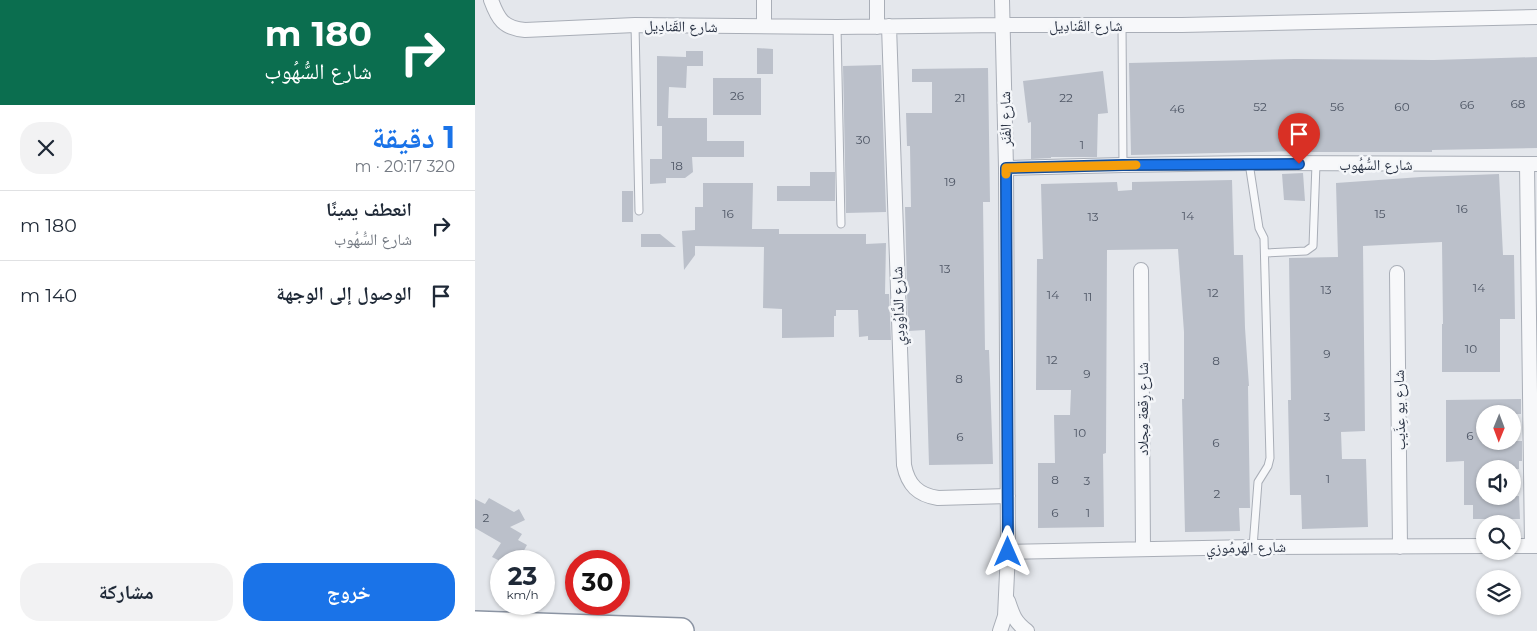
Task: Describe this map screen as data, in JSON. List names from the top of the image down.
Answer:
{
  "streets": {
    "street": [
      "شارع القَنادِيل",
      "شارع الفَنَر",
      "شارع السُّهُوب",
      "شارع الدَّاوُودِي",
      "شارع رِقعة مِجلاد",
      "شارع يو عِذَيب",
      "شارع الهَرمُوزي"
    ]
  },
  "crossings": [
    ["شارع القَنادِيل", "شارع الفَنَر"],
    ["شارع القَنادِيل", "شارع الدَّاوُودِي"],
    ["شارع الفَنَر", "شارع السُّهُوب"],
    ["شارع الفَنَر", "شارع الدَّاوُودِي"],
    ["شارع الفَنَر", "شارع الهَرمُوزي"],
    ["شارع رِقعة مِجلاد", "شارع الهَرمُوزي"],
    ["شارع يو عِذَيب", "شارع الهَرمُوزي"]
  ],
  "house_numbers": [
    "26",
    "21",
    "22",
    "68",
    "66",
    "52",
    "56",
    "60",
    "46",
    "30",
    "1",
    "18",
    "19",
    "16",
    "16",
    "15",
    "14",
    "13",
    "13",
    "14",
    "13",
    "12",
    "14",
    "11",
    "10",
    "9",
    "12",
    "8",
    "9",
    "8",
    "3",
    "10",
    "6",
    "6",
    "6",
    "1",
    "8",
    "3",
    "2",
    "6",
    "1",
    "2"
  ],
  "north": "bottom",
  "page": {
    "turn": ["180 m", "شارع السُّهُوب"],
    "heading": ["1 دقيقة", "320 m · 20:17"],
    "list": [
      {
        "name": "انعطف يمينًا",
        "note": "شارع السُّهُوب",
        "value": "180 m"
      },
      {
        "name": "الوصول إلى الوجهة",
        "value": "140 m"
      }
    ],
    "speed": "23 km/h",
    "limit": "30",
    "buttons": ["خروج", "مشاركة"]
  }
}
